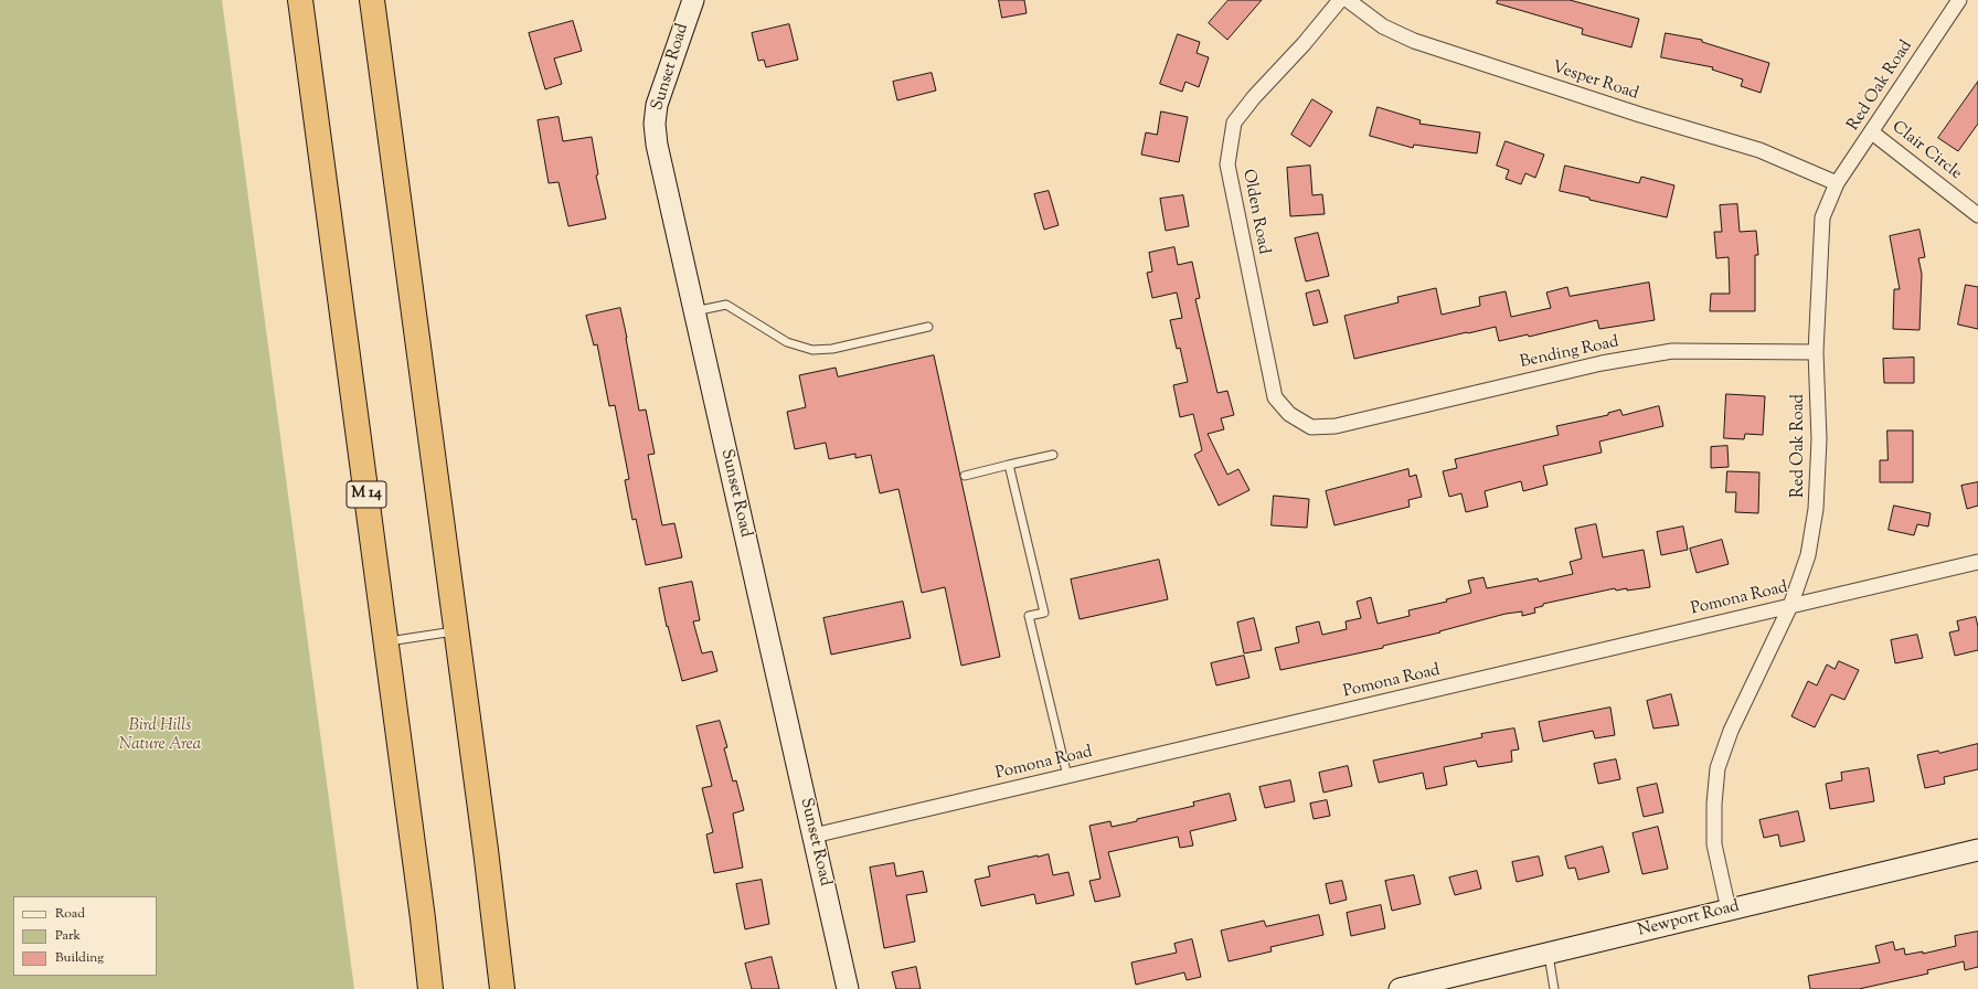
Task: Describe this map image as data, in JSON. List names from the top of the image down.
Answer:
{
  "streets": {
    "highway": ["M 14"],
    "street": [
      "Sunset Road",
      "Vesper Road",
      "Red Oak Road",
      "Clair Circle",
      "Olden Road",
      "Bending Road",
      "Pomona Road",
      "Newport Road"
    ]
  },
  "crossings": [
    ["Sunset Road", "Pomona Road"],
    ["Vesper Road", "Red Oak Road"],
    ["Red Oak Road", "Clair Circle"],
    ["Red Oak Road", "Bending Road"],
    ["Red Oak Road", "Pomona Road"],
    ["Red Oak Road", "Newport Road"],
    ["Olden Road", "Bending Road"]
  ],
  "parks": ["Bird Hills Nature Area"],
  "legend": ["Road", "Park", "Building"]
}
